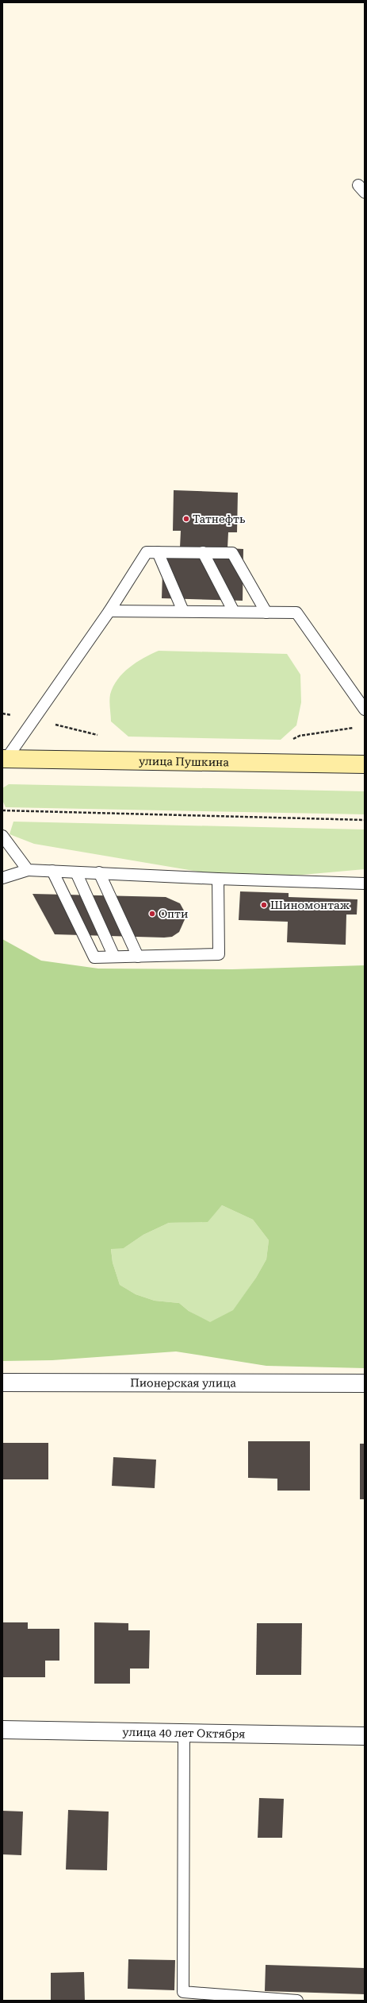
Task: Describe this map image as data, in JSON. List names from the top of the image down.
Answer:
{
  "streets": {
    "main road": ["улица Пушкина"],
    "street": ["Пионерская улица", "улица 40 лет Октября"]
  },
  "places": ["Татнефть", "Шиномонтаж", "Опти"]
}
